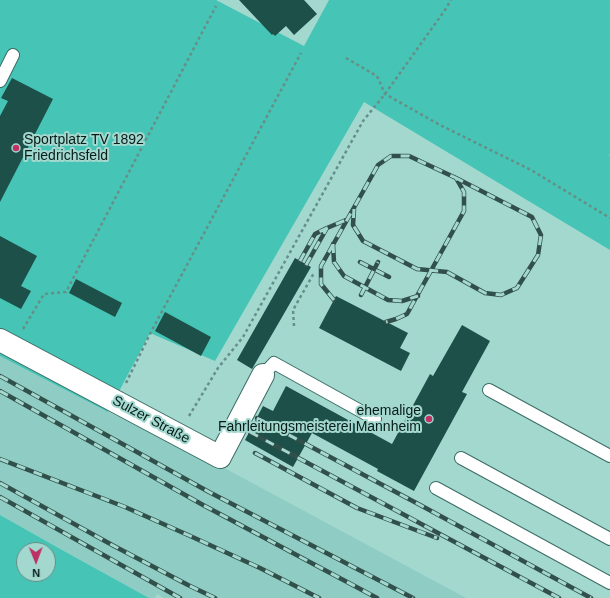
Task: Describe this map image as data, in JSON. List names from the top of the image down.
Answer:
{
  "streets": {
    "street": ["Sulzer Straße"]
  },
  "places": ["Sportplatz TV 1892 Friedrichsfeld", "ehemalige Fahrleitungsmeisterei Mannheim"],
  "north": "bottom"
}
